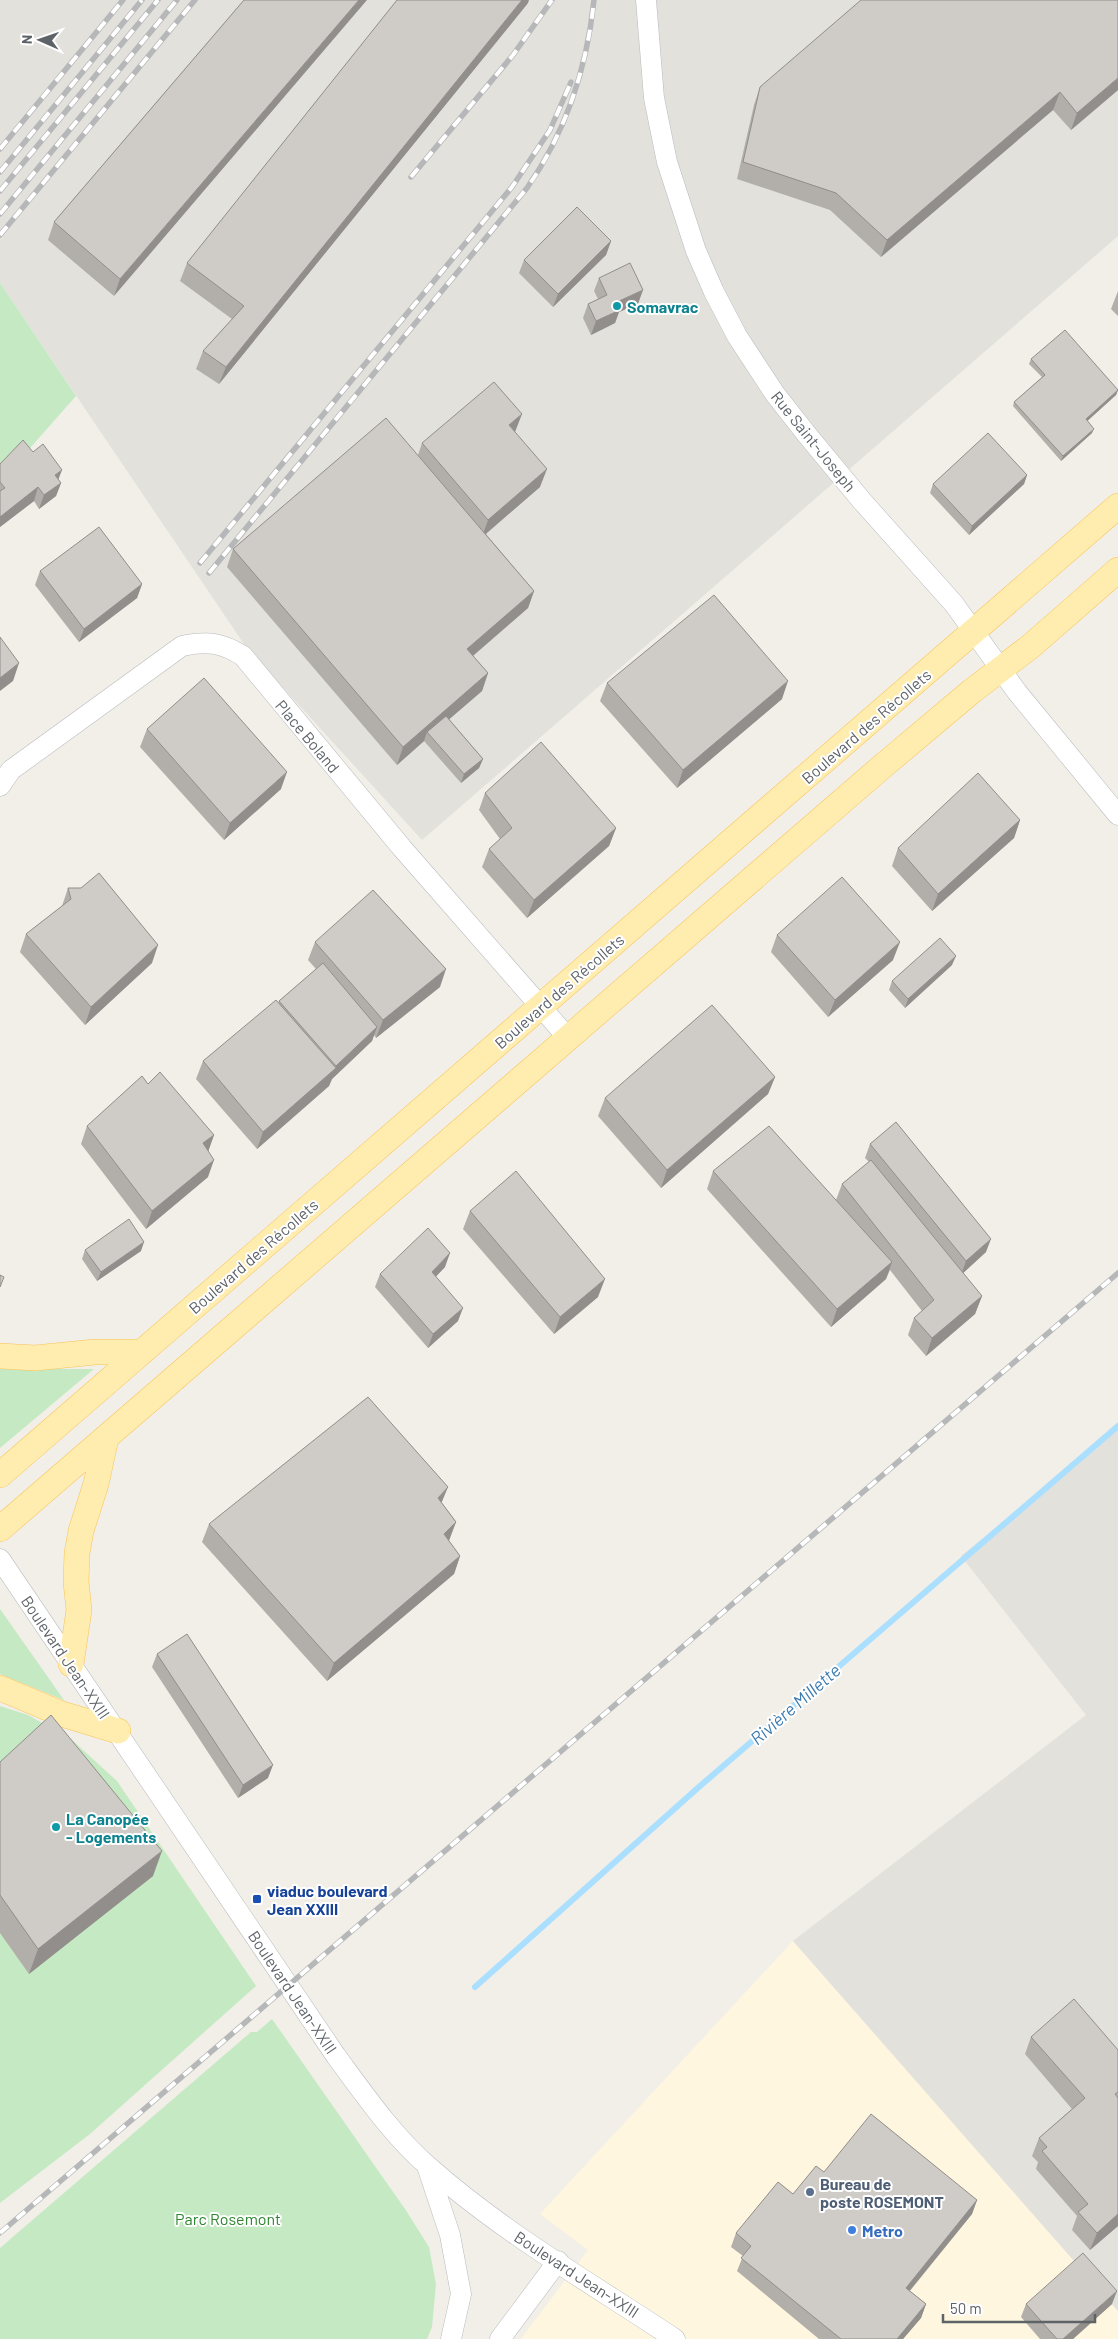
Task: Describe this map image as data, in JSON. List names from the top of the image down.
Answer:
{
  "streets": {
    "main road": ["Boulevard des Récollets"],
    "street": ["Rue Saint-Joseph", "Place Boland", "Boulevard Jean-XXIII"]
  },
  "crossings": [
    ["Rue Saint-Joseph", "Boulevard des Récollets"],
    ["Boulevard des Récollets", "Place Boland"]
  ],
  "water": ["Rivière Millette"],
  "parks": ["Parc Rosemont"],
  "places": {
    "other": [
      "Somavrac",
      "La Canopée - Logements",
      "Bureau de poste ROSEMONT",
      "Metro"
    ],
    "transit": ["viaduc boulevard Jean XXIII"]
  },
  "scale_bar": "50 m",
  "north": "left"
}
